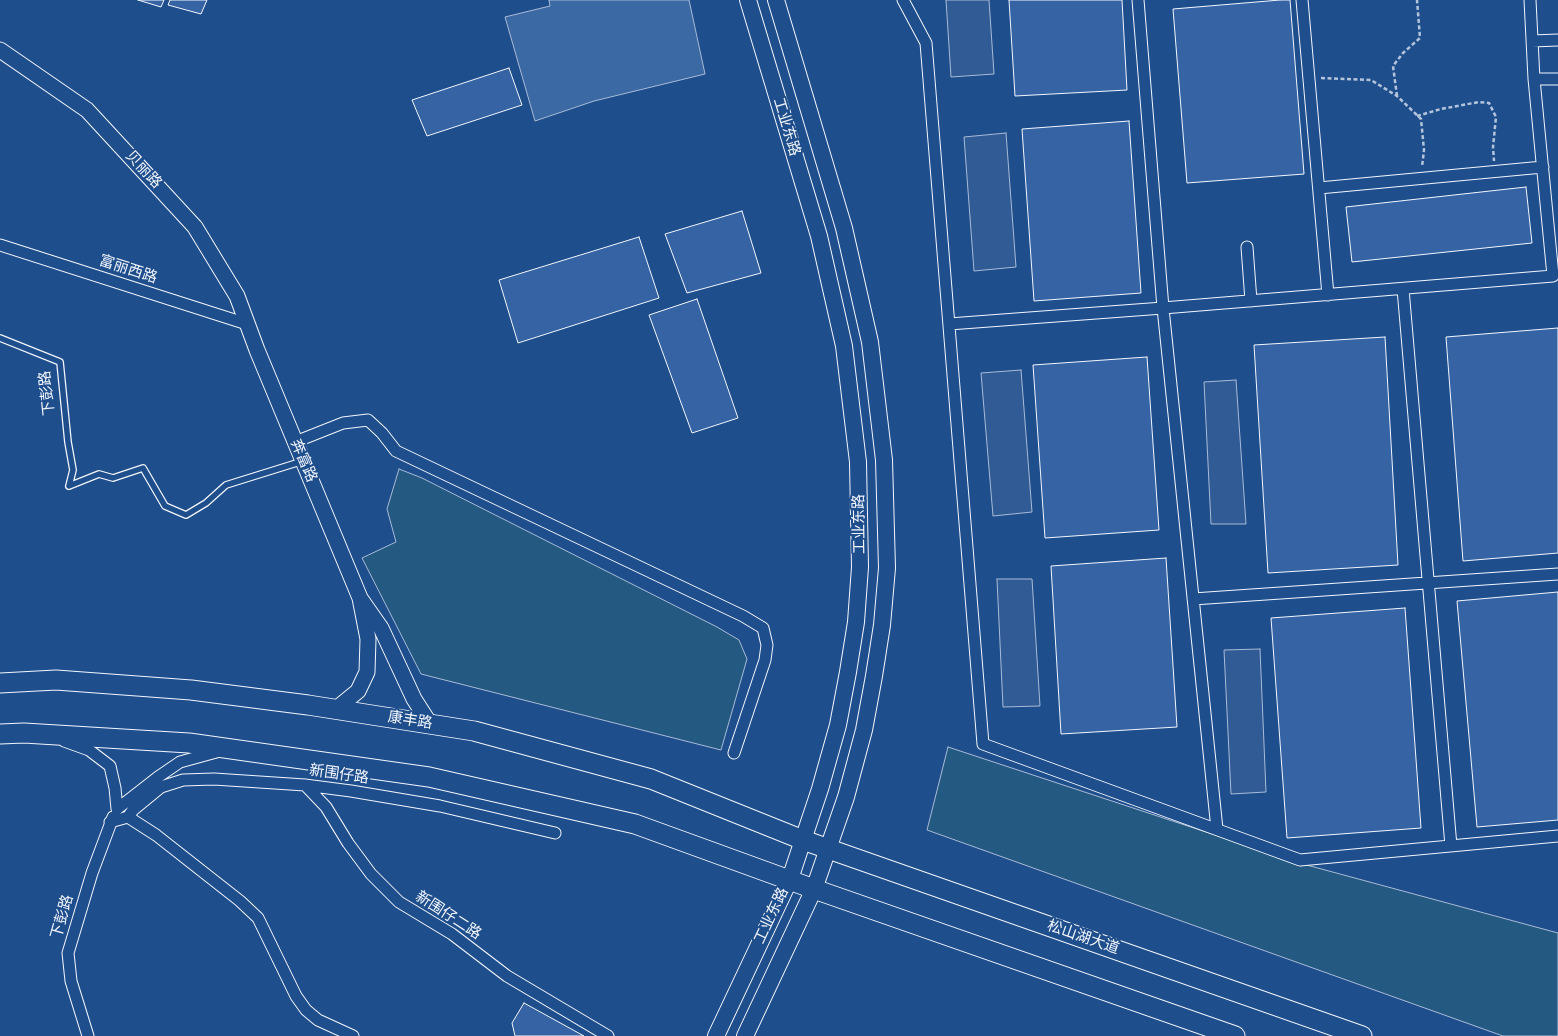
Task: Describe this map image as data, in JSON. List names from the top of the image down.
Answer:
{
  "streets": {
    "main road": ["工业东路", "康丰路", "松山湖大道"],
    "street": [
      "贝丽路",
      "富丽西路",
      "下彭路",
      "奔富路",
      "新围仔路",
      "新围仔二路"
    ]
  },
  "crossings": [
    ["工业东路", "康丰路"],
    ["工业东路", "松山湖大道"],
    ["贝丽路", "富丽西路"],
    ["贝丽路", "奔富路"],
    ["富丽西路", "奔富路"],
    ["下彭路", "奔富路"],
    ["康丰路", "松山湖大道"],
    ["新围仔路", "新围仔二路"]
  ]
}
